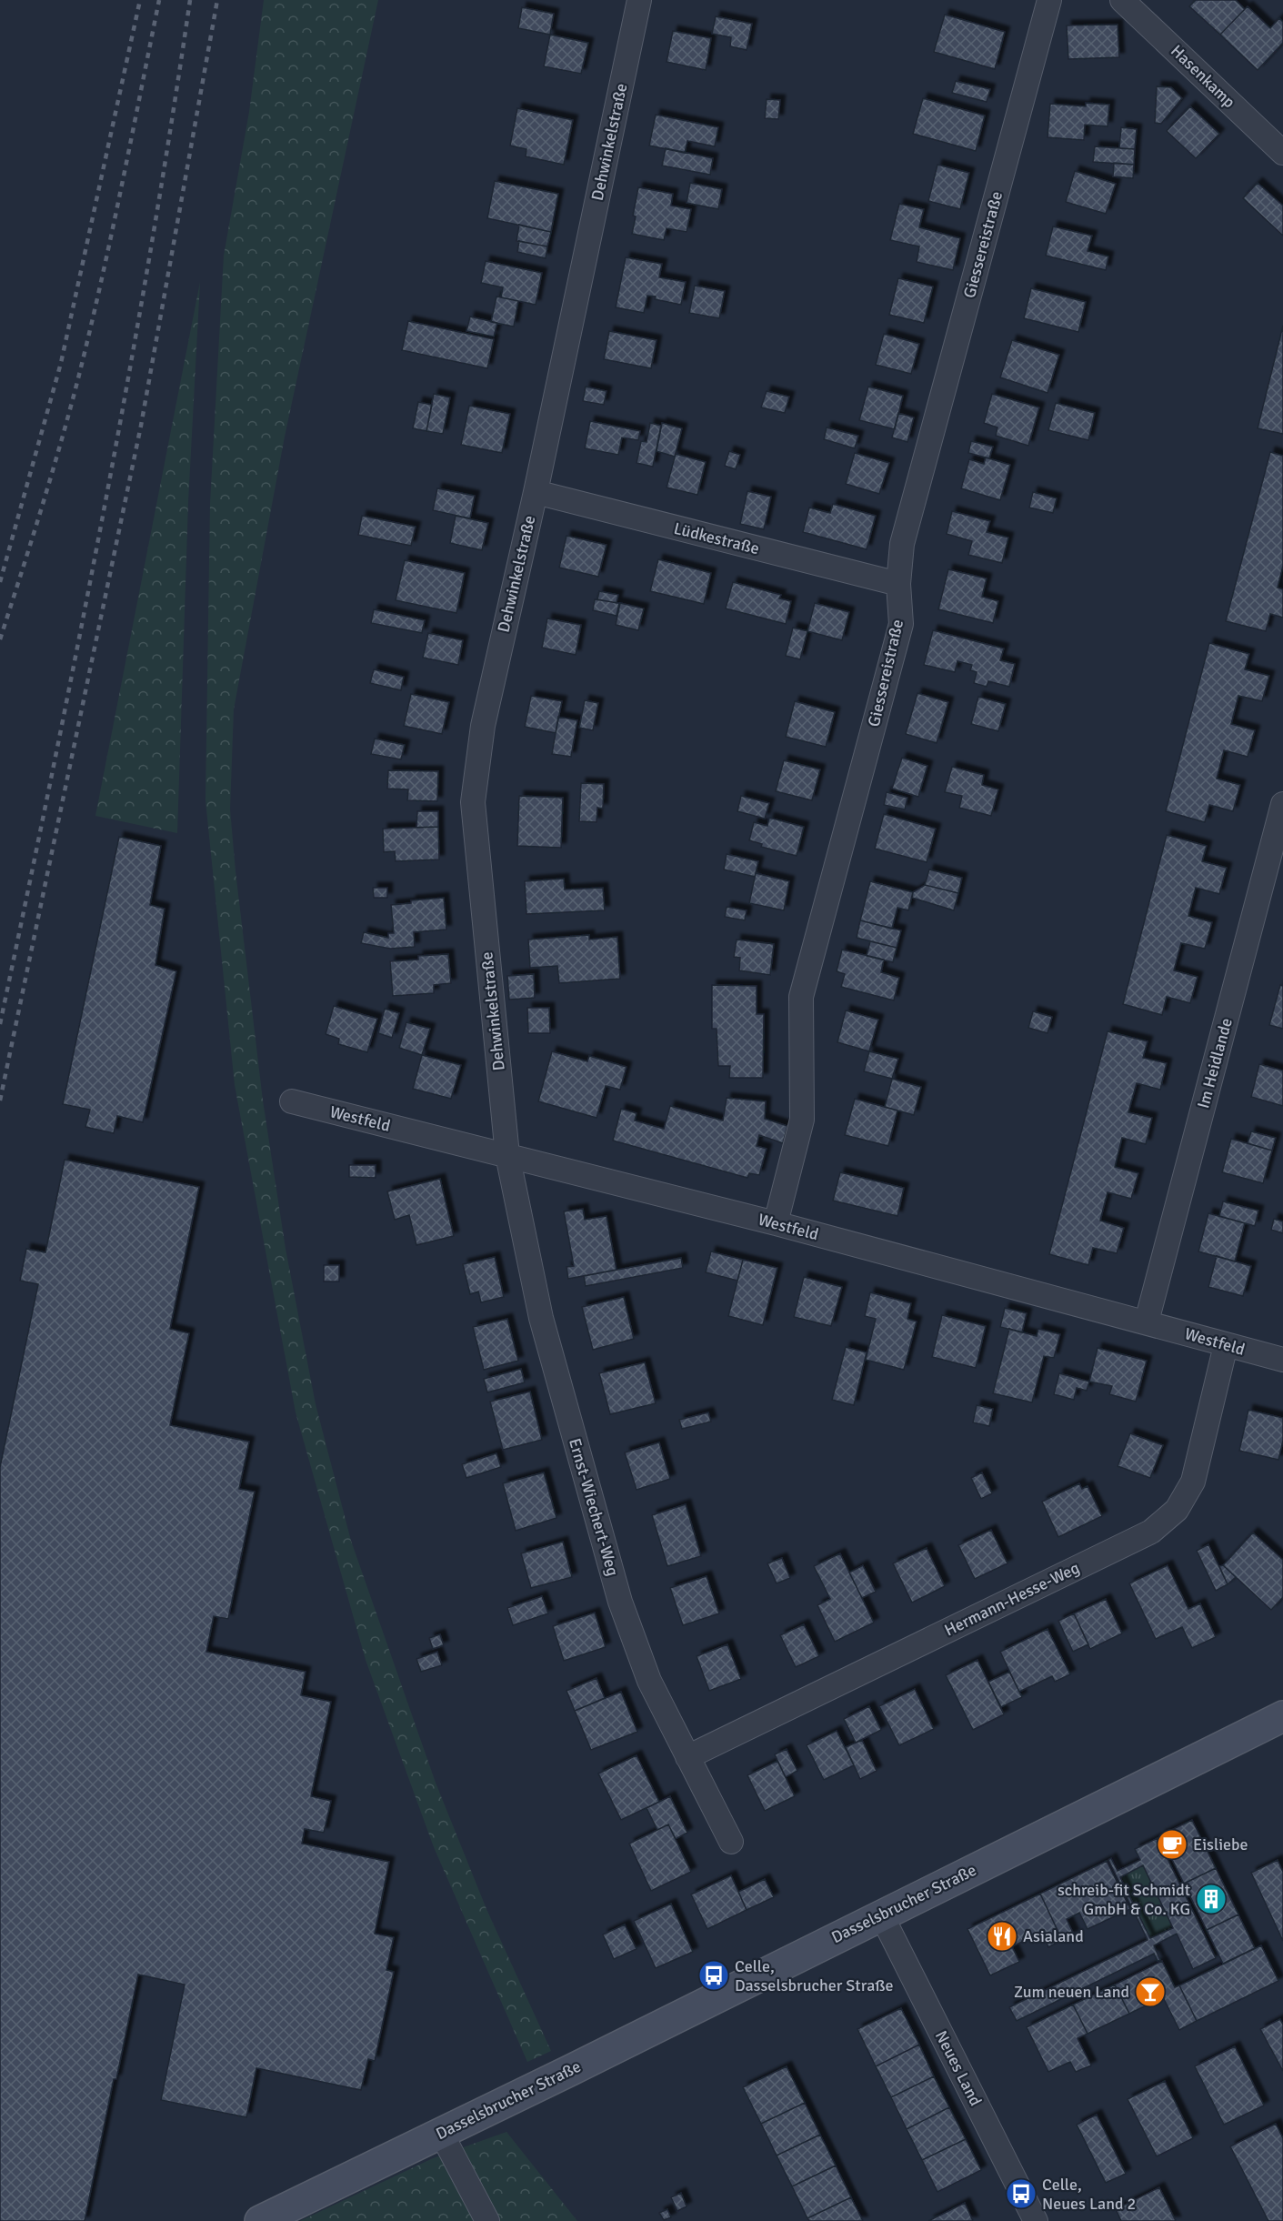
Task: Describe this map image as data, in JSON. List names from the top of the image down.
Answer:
{
  "streets": {
    "street": [
      "Hasenkamp",
      "Dehwinkelstraße",
      "Giessereistraße",
      "Lüdkestraße",
      "Im Heidlande",
      "Westfeld",
      "Ernst-Wiechert-Weg",
      "Hermann-Hesse-Weg",
      "Dasselsbrucher Straße",
      "Neues Land"
    ]
  },
  "crossings": [
    ["Dehwinkelstraße", "Lüdkestraße"],
    ["Dehwinkelstraße", "Westfeld"],
    ["Dehwinkelstraße", "Ernst-Wiechert-Weg"],
    ["Giessereistraße", "Lüdkestraße"],
    ["Giessereistraße", "Westfeld"],
    ["Im Heidlande", "Westfeld"],
    ["Westfeld", "Ernst-Wiechert-Weg"],
    ["Westfeld", "Hermann-Hesse-Weg"],
    ["Ernst-Wiechert-Weg", "Hermann-Hesse-Weg"],
    ["Dasselsbrucher Straße", "Neues Land"]
  ],
  "places": {
    "cafe": ["Eisliebe"],
    "building": ["schreib-fit Schmidt GmbH & Co. KG"],
    "restaurant": ["Asialand"],
    "bus stop": ["Celle, Dasselsbrucher Straße", "Celle, Neues Land 2"],
    "bar": ["Zum neuen Land"]
  }
}
